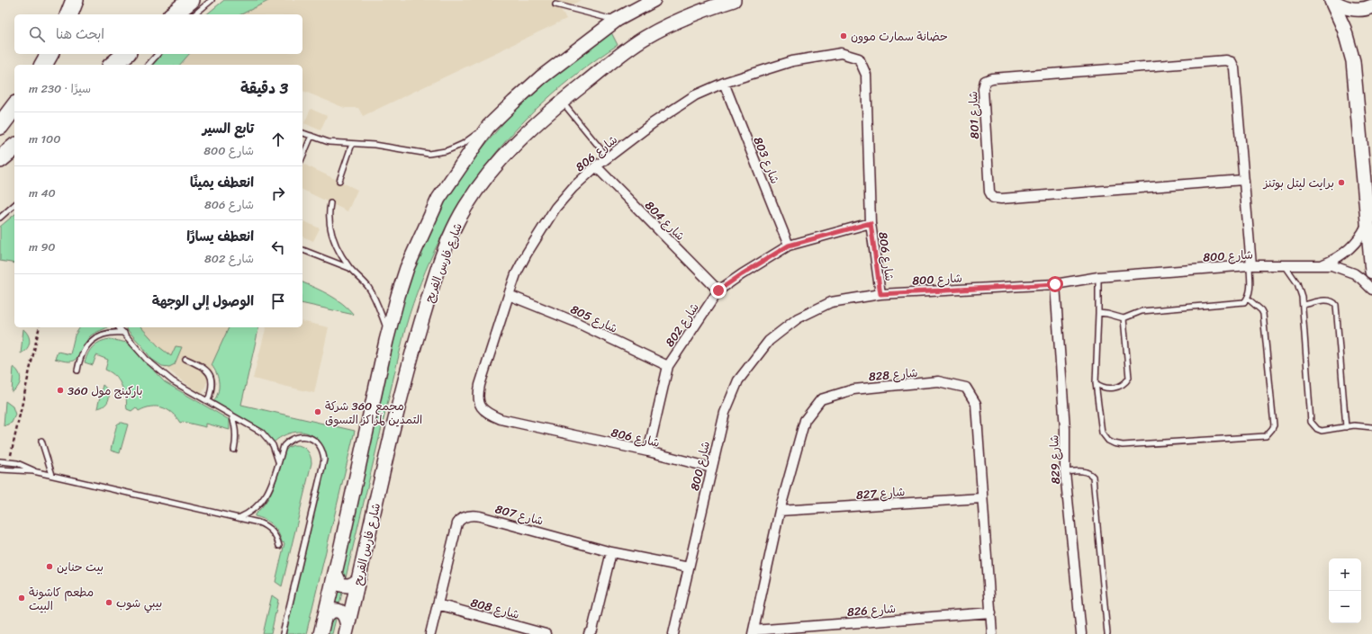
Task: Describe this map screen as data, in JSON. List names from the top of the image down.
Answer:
{
  "streets": {
    "street": [
      "شارع 801",
      "شارع 806",
      "شارع 803",
      "شارع 804",
      "شارع 800",
      "شارع فارس الفريح",
      "شارع 805",
      "شارع 802",
      "شارع 828",
      "شارع 829",
      "شارع 827",
      "شارع 807",
      "شارع 808",
      "شارع 826"
    ]
  },
  "crossings": [
    ["شارع 801", "شارع 800"],
    ["شارع 806", "شارع 803"],
    ["شارع 806", "شارع 804"],
    ["شارع 806", "شارع 800"],
    ["شارع 806", "شارع 805"],
    ["شارع 806", "شارع 802"],
    ["شارع 803", "شارع 802"],
    ["شارع 804", "شارع 802"],
    ["شارع 800", "شارع 829"],
    ["شارع 800", "شارع 807"],
    ["شارع 805", "شارع 802"],
    ["شارع 828", "شارع 827"],
    ["شارع 828", "شارع 826"],
    ["شارع 807", "شارع 808"]
  ],
  "places": [
    "حضانة سمارت موون",
    "برايت ليتل بوتنز",
    "باركينج مول 360",
    "مجمع 360 شركة التمدين لمراكز التسوق",
    "بيت حناين",
    "مطعم كاشونة البيت",
    "بيبي شوب"
  ],
  "page": {
    "search": "ابحث هنا",
    "heading": ["3 دقيقة", "سيرًا · 230 m"],
    "list": [
      ["تابع السير", "شارع 800", "100 m"],
      ["انعطف يمينًا", "شارع 806", "40 m"],
      ["انعطف يسارًا", "شارع 802", "90 m"],
      "الوصول إلى الوجهة"
    ],
    "map_buttons": ["+", "−"]
  }
}
